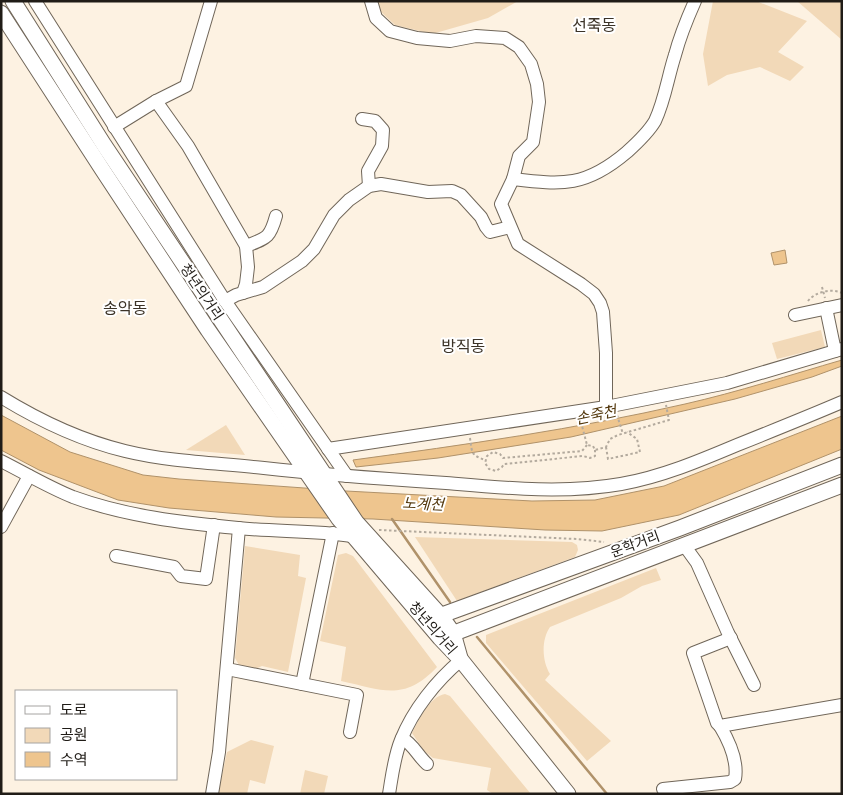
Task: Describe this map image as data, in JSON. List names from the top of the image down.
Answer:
{
  "streets": {
    "main road": ["청년의거리", "운학거리"]
  },
  "crossings": [
    ["청년의거리", "운학거리"]
  ],
  "districts": ["선죽동", "송악동", "방직동"],
  "water": ["손죽천", "노계천"],
  "legend": ["도로", "공원", "수역"]
}
